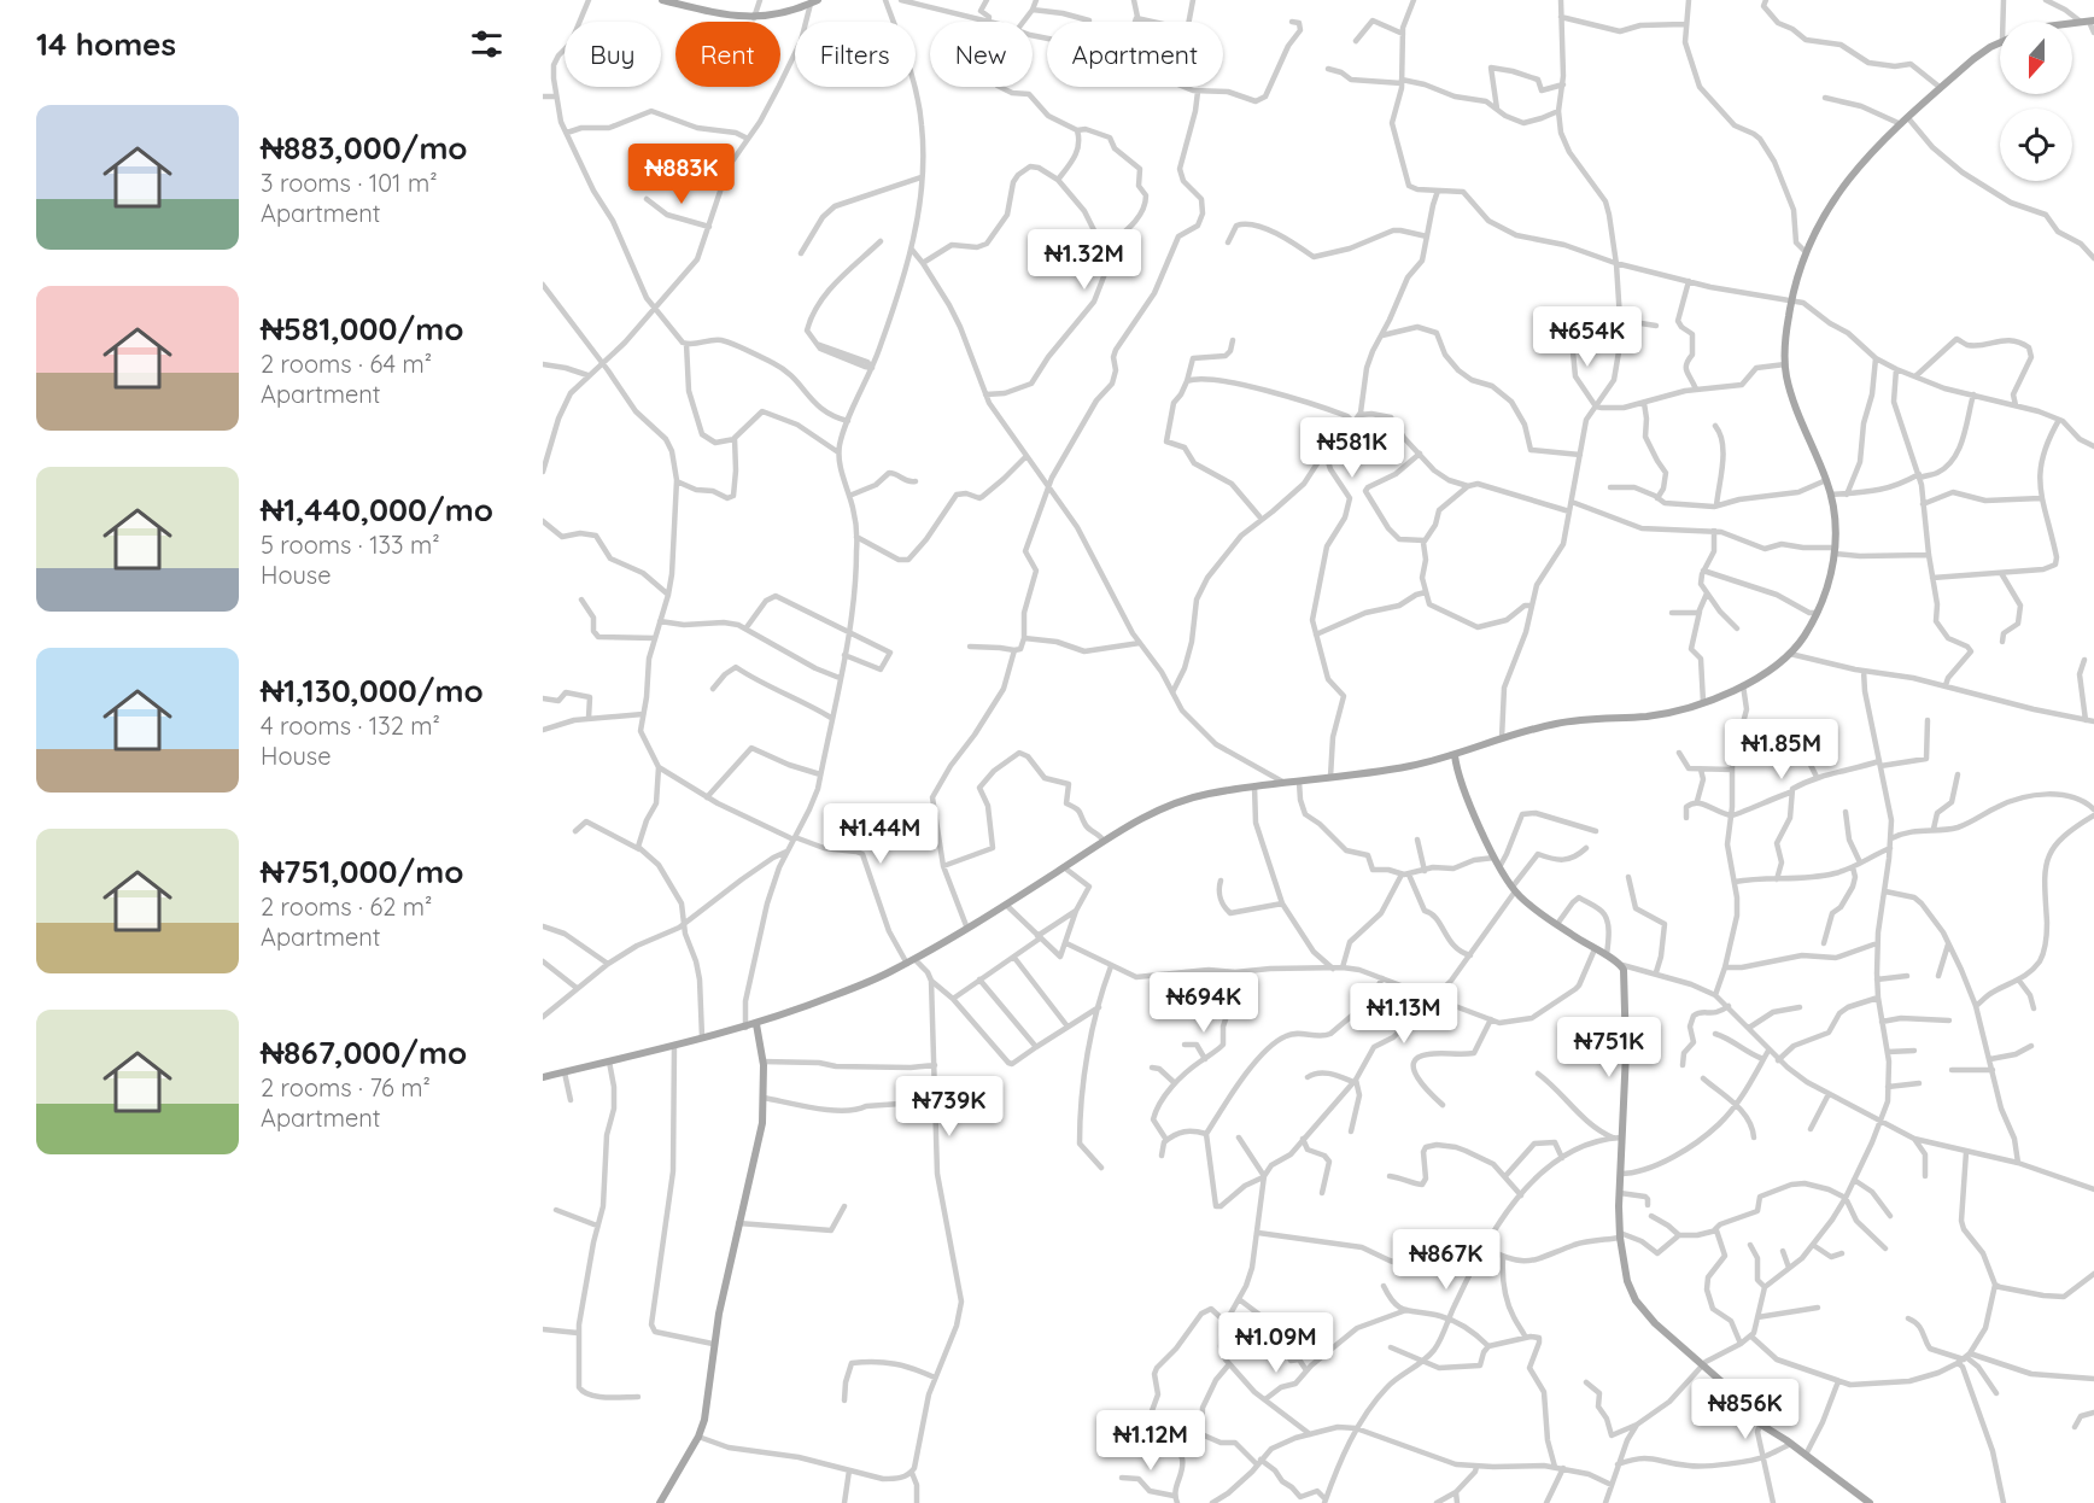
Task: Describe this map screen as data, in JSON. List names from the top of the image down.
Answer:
{
  "north": "bottom",
  "page": {
    "heading": "14 homes",
    "chip": [
      "Buy",
      "Rent",
      "Filters",
      "New",
      "Apartment"
    ],
    "list": [
      {
        "name": "₦883,000/mo",
        "note": "3 rooms · 101 m² · Apartment"
      },
      {
        "name": "₦581,000/mo",
        "note": "2 rooms · 64 m² · Apartment"
      },
      {
        "name": "₦1,440,000/mo",
        "note": "5 rooms · 133 m² · House"
      },
      {
        "name": "₦1,130,000/mo",
        "note": "4 rooms · 132 m² · House"
      },
      {
        "name": "₦751,000/mo",
        "note": "2 rooms · 62 m² · Apartment"
      },
      {
        "name": "₦867,000/mo",
        "note": "2 rooms · 76 m² · Apartment"
      }
    ],
    "price": [
      "₦883K",
      "₦1.32M",
      "₦654K",
      "₦581K",
      "₦1.85M",
      "₦1.44M",
      "₦694K",
      "₦1.13M",
      "₦751K",
      "₦739K",
      "₦867K",
      "₦1.09M",
      "₦856K",
      "₦1.12M"
    ]
  }
}
